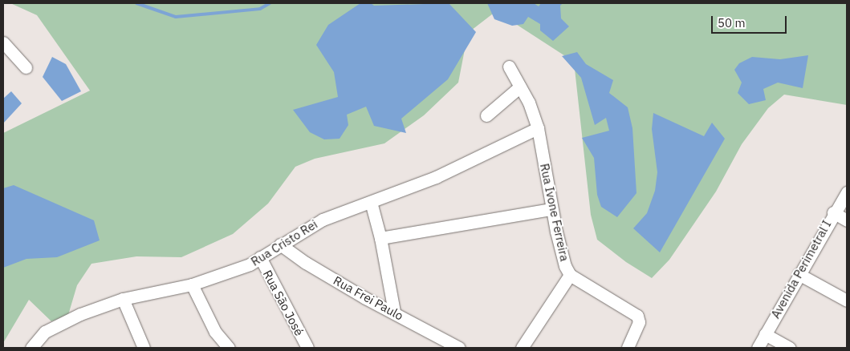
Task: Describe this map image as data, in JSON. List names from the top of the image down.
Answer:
{
  "streets": {
    "street": [
      "Rua Ivone Ferreira",
      "Rua Cristo Rei",
      "Avenida Perimetral I",
      "Rua Frei Paulo",
      "Rua São José"
    ]
  },
  "crossings": [
    ["Rua Ivone Ferreira", "Rua Cristo Rei"],
    ["Rua Cristo Rei", "Rua Frei Paulo"],
    ["Rua Cristo Rei", "Rua São José"]
  ],
  "scale_bar": "50 m"
}
